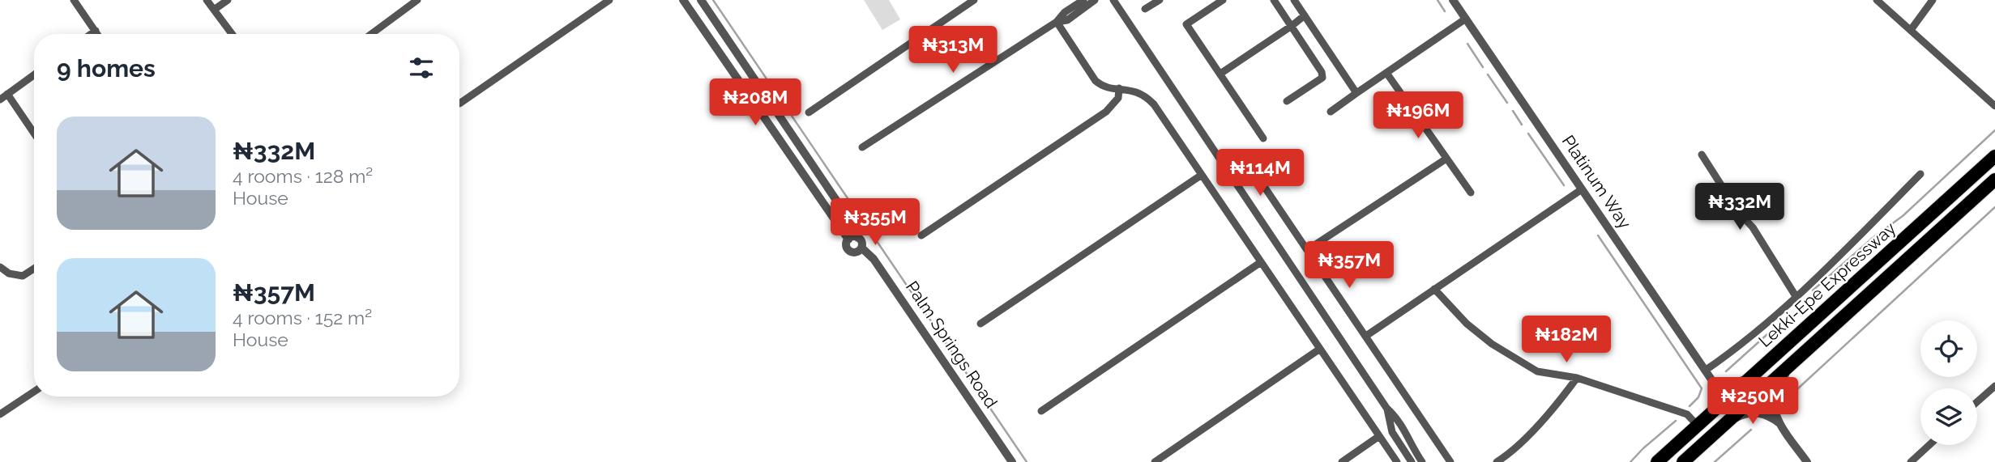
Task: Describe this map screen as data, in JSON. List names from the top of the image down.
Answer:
{
  "streets": {
    "highway": ["Lekki-Epe Expressway"],
    "street": ["Platinum Way", "Palm Springs Road"]
  },
  "page": {
    "price": [
      "₦313M",
      "₦208M",
      "₦196M",
      "₦114M",
      "₦332M",
      "₦355M",
      "₦357M",
      "₦182M",
      "₦250M"
    ],
    "heading": "9 homes",
    "list": [
      {
        "name": "₦332M",
        "note": "4 rooms · 128 m² · House"
      },
      {
        "name": "₦357M",
        "note": "4 rooms · 152 m² · House"
      }
    ]
  }
}
